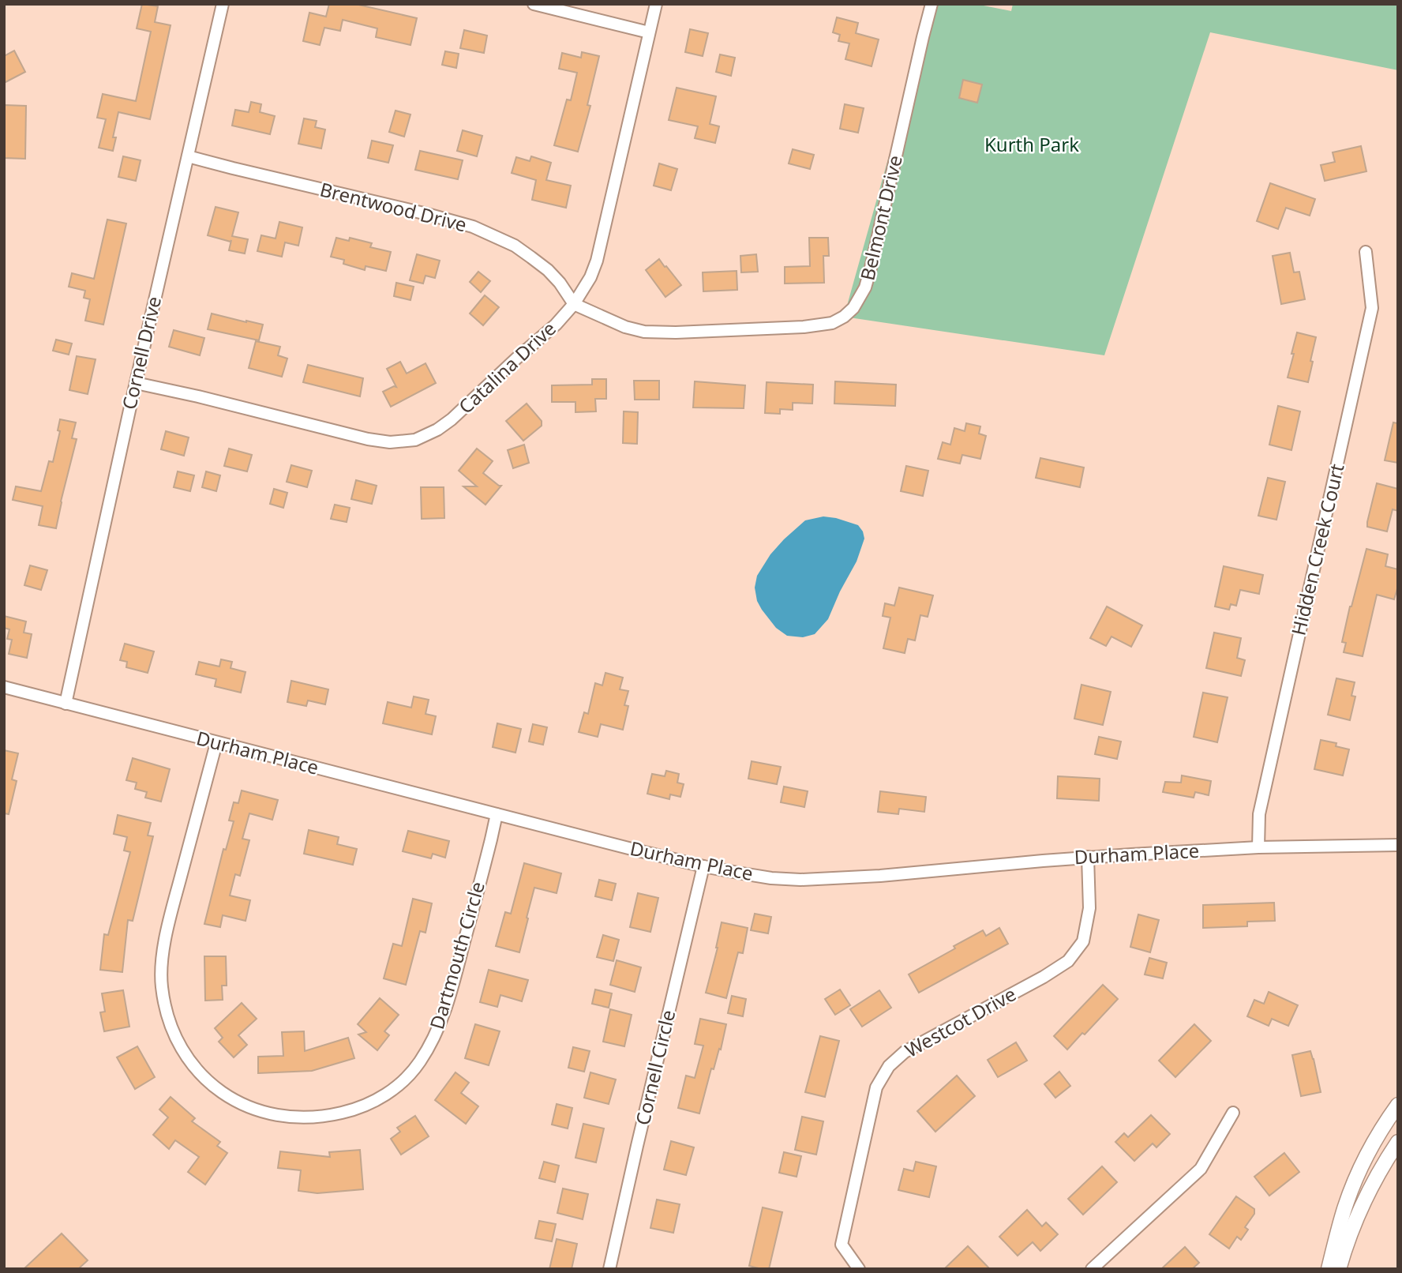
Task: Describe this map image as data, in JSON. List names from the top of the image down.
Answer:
{
  "streets": {
    "street": [
      "Brentwood Drive",
      "Belmont Drive",
      "Cornell Drive",
      "Catalina Drive",
      "Hidden Creek Court",
      "Durham Place",
      "Dartmouth Circle",
      "Westcot Drive",
      "Cornell Circle"
    ]
  },
  "crossings": [
    ["Brentwood Drive", "Belmont Drive"],
    ["Brentwood Drive", "Cornell Drive"],
    ["Brentwood Drive", "Catalina Drive"],
    ["Belmont Drive", "Catalina Drive"],
    ["Cornell Drive", "Catalina Drive"],
    ["Cornell Drive", "Durham Place"],
    ["Hidden Creek Court", "Durham Place"],
    ["Durham Place", "Dartmouth Circle"],
    ["Durham Place", "Westcot Drive"],
    ["Durham Place", "Cornell Circle"]
  ],
  "parks": ["Kurth Park"]
}
